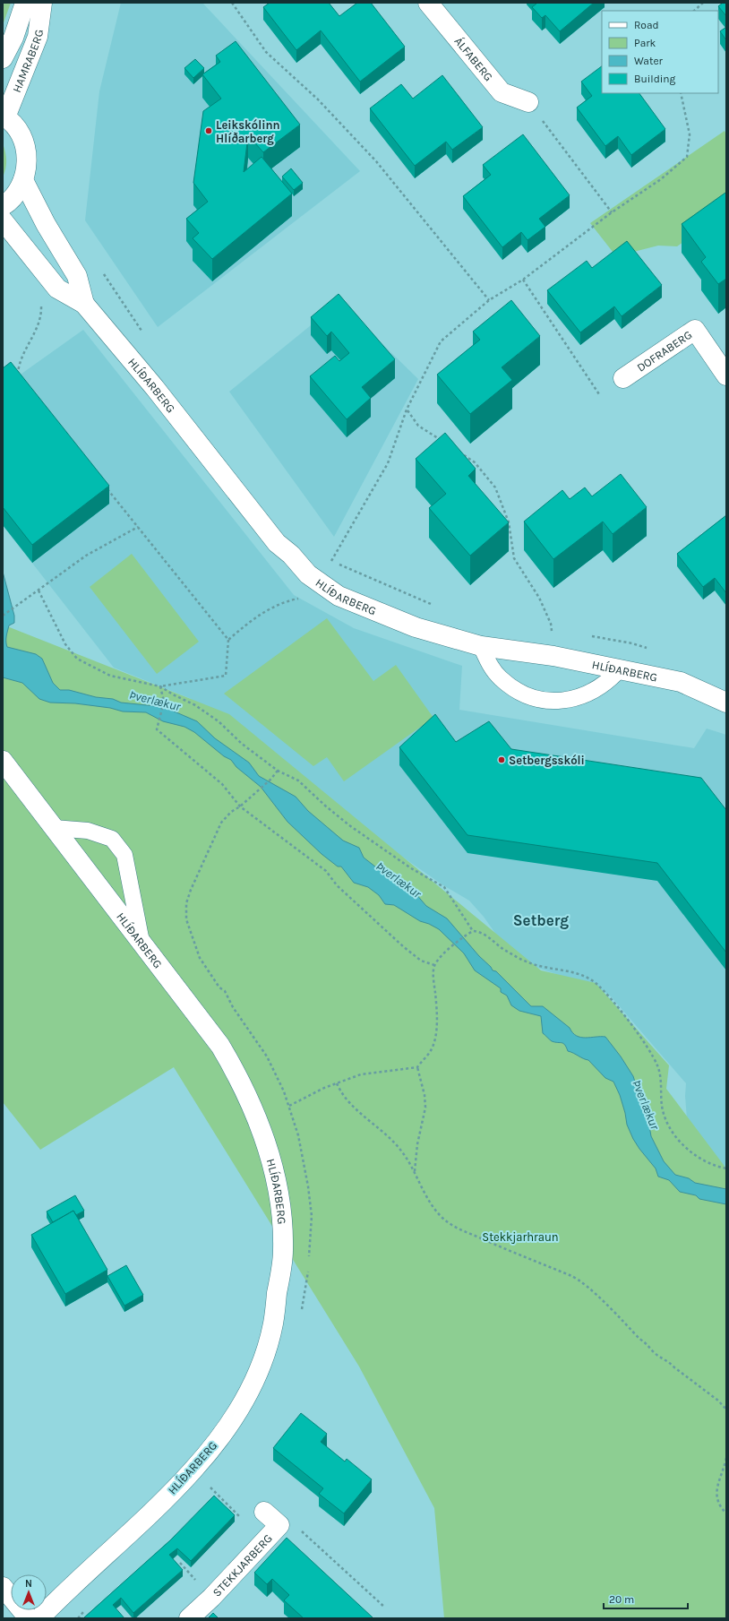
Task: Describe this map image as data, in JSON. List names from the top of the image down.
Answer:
{
  "streets": {
    "street": [
      "ÁLFABERG",
      "HAMRABERG",
      "DOFRABERG",
      "HLÍÐARBERG",
      "STEKKJARBERG"
    ]
  },
  "districts": ["Setberg"],
  "water": ["Þverlækur"],
  "parks": ["Stekkjarhraun"],
  "places": ["Leikskólinn Hlíðarberg", "Setbergsskóli"],
  "legend": [
    "Road",
    "Park",
    "Water",
    "Building"
  ],
  "scale_bar": "20 m",
  "north": "top"
}
